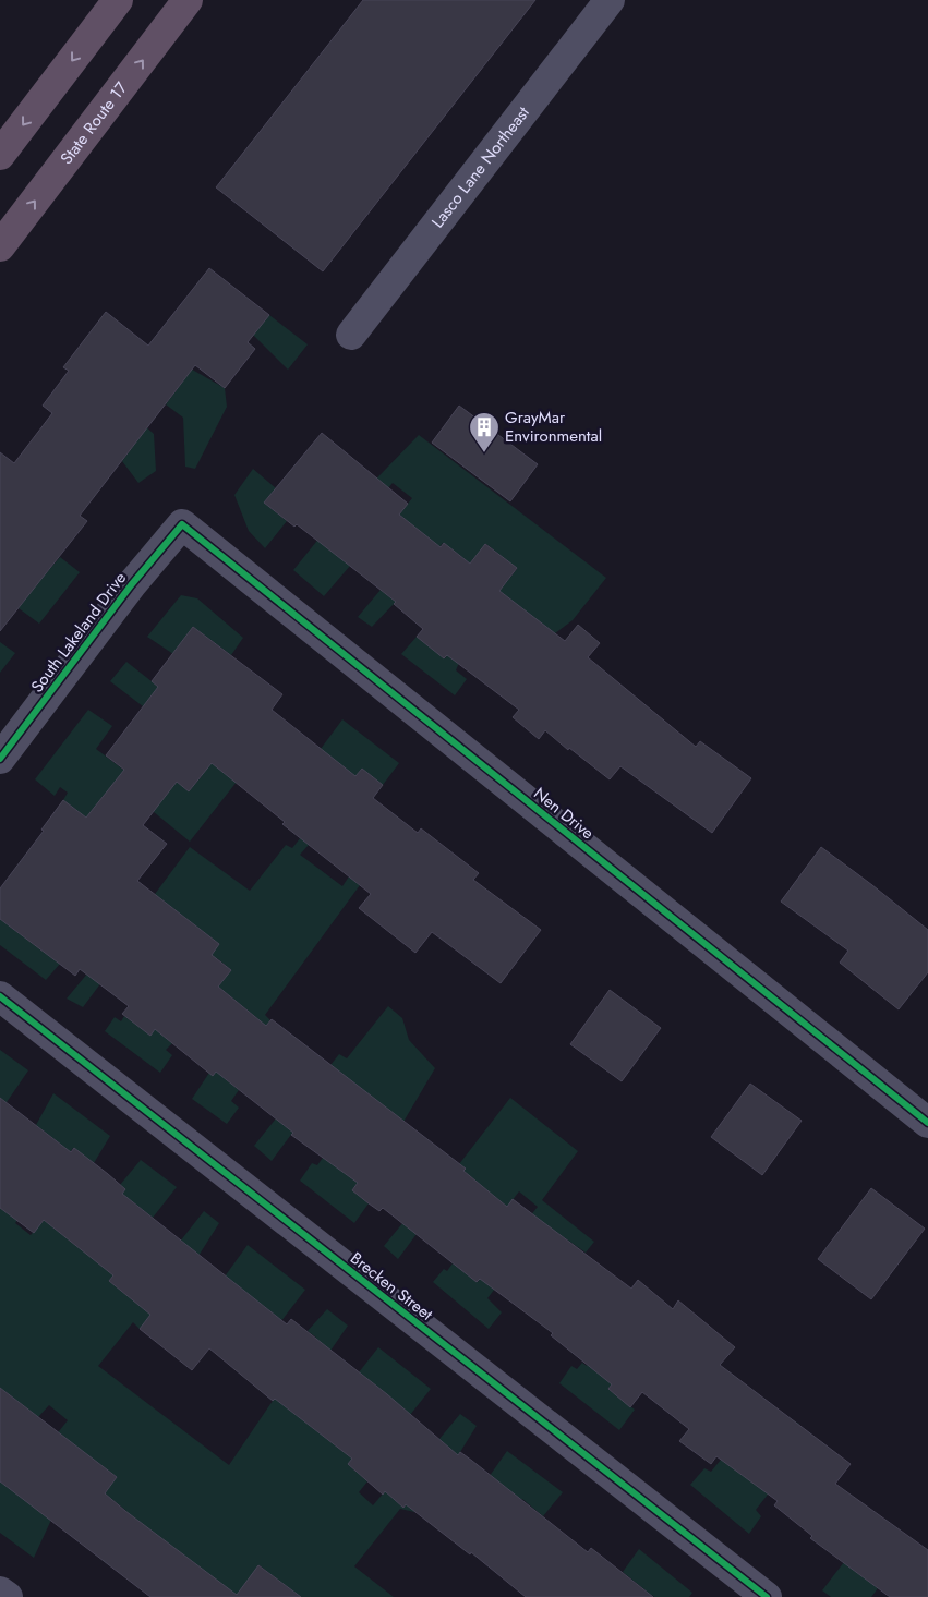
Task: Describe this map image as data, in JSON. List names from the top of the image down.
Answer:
{
  "streets": {
    "highway": ["State Route 17"],
    "street": [
      "Lasco Lane Northeast",
      "South Lakeland Drive",
      "Nen Drive",
      "Brecken Street"
    ]
  },
  "crossings": [
    ["South Lakeland Drive", "Nen Drive"]
  ],
  "places": {
    "building": ["GrayMar Environmental"]
  }
}
